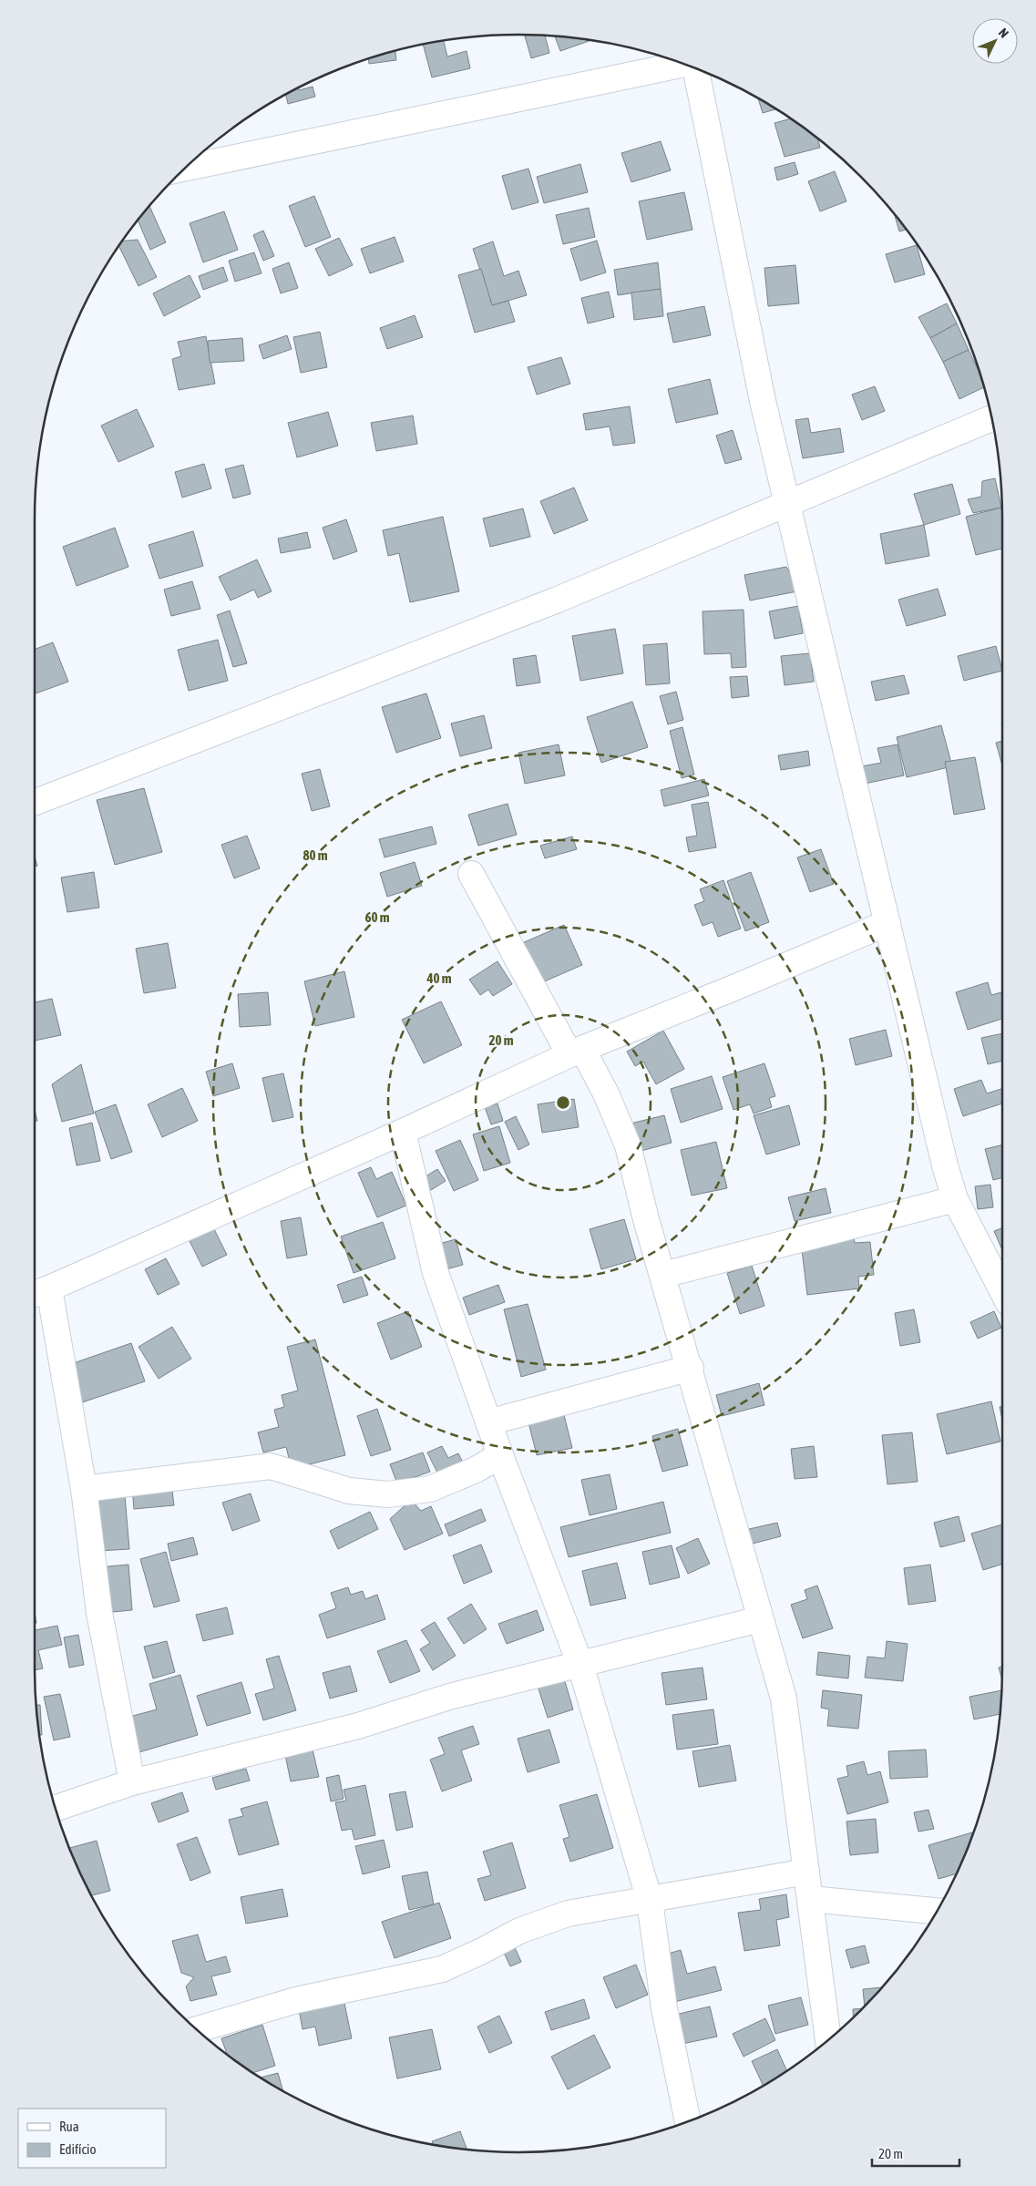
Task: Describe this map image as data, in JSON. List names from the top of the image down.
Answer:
{
  "legend": ["Rua", "Edifício"],
  "scale_bar": "20 m",
  "north": "top right",
  "rings": [
    "80 m",
    "60 m",
    "40 m",
    "20 m"
  ]
}
